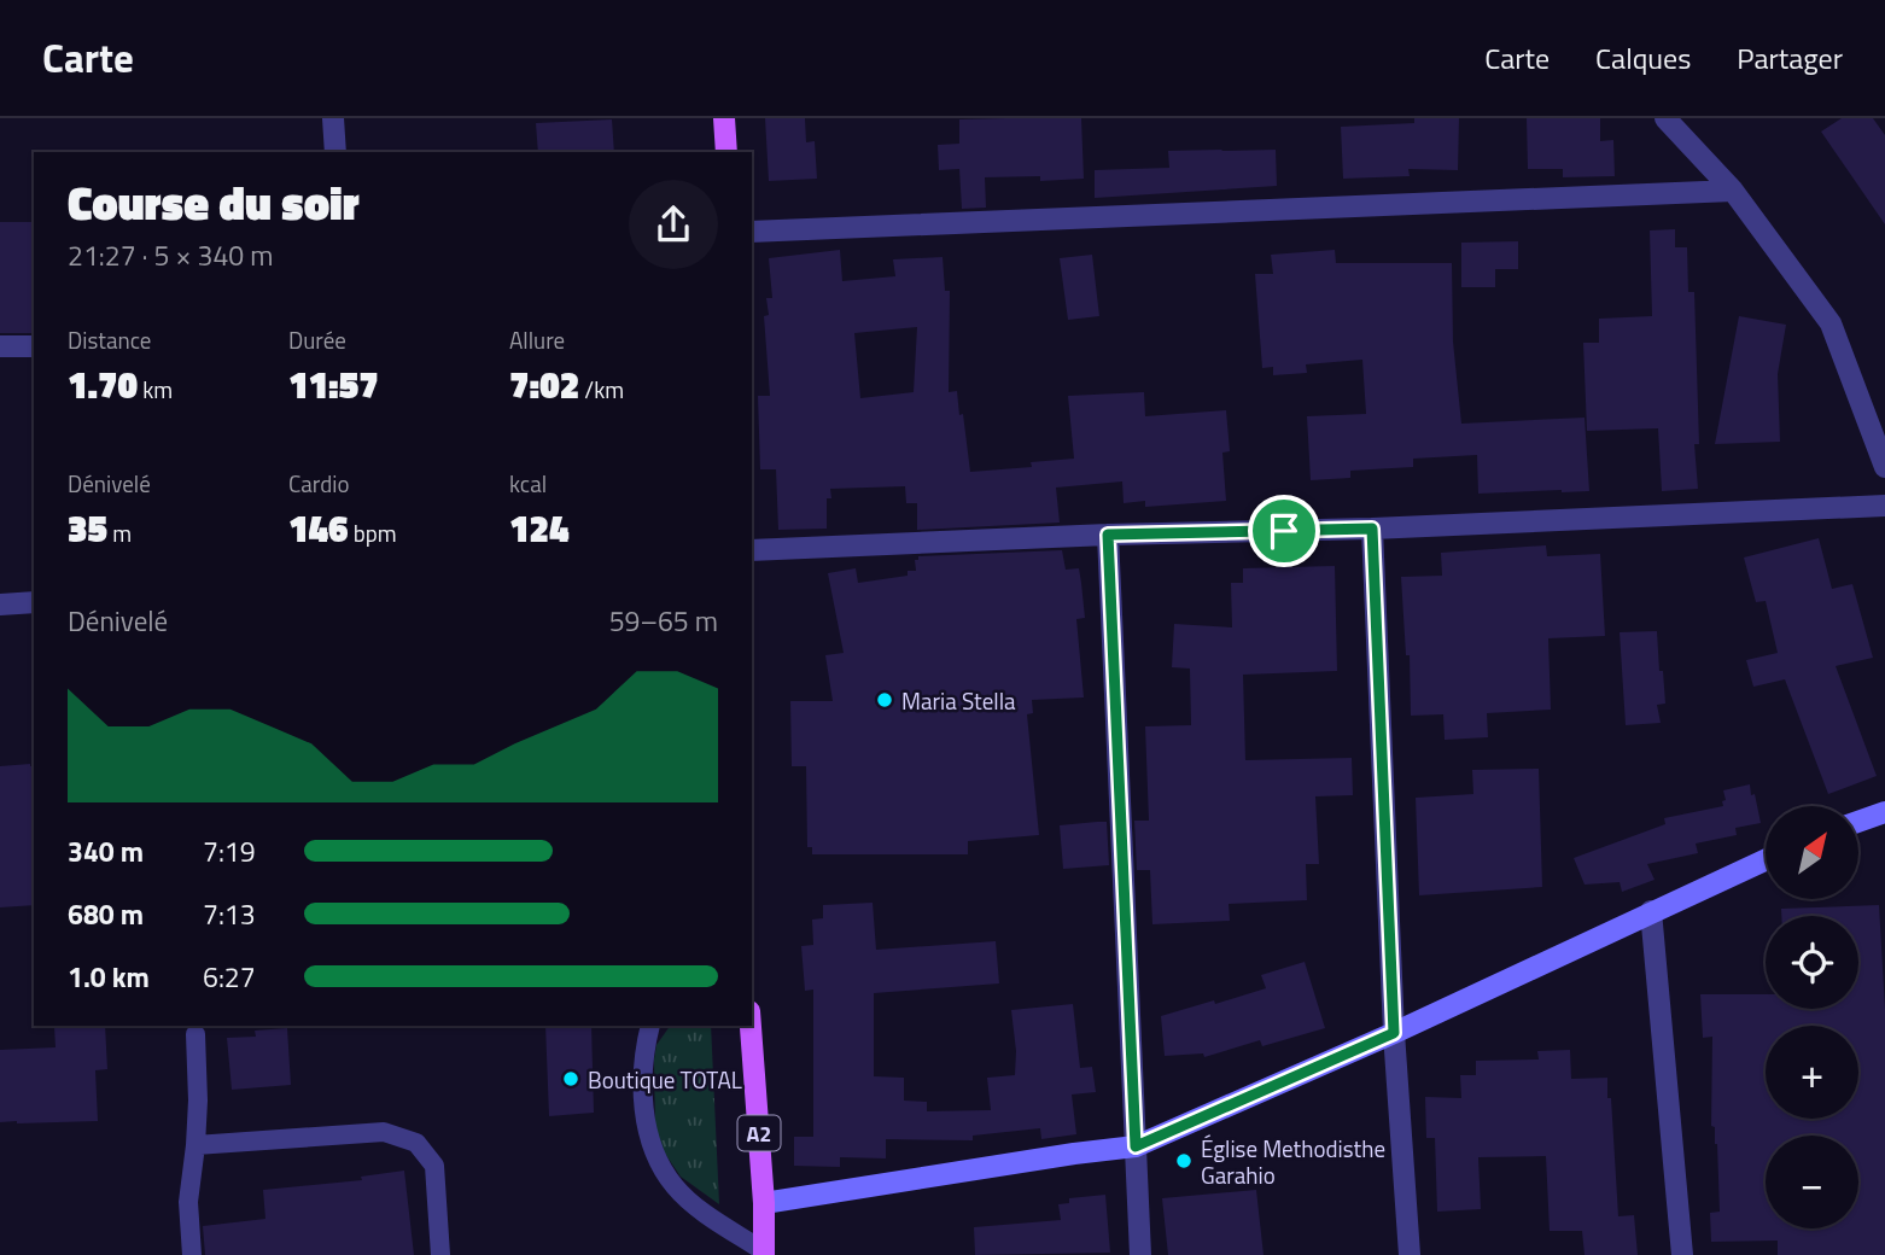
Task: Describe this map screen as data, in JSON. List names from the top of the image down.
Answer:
{
  "streets": {
    "main road": ["A2"]
  },
  "places": ["Maria Stella", "Boutique TOTAL", "Église Methodisthe Garahio"],
  "north": "top right",
  "page": {
    "header": "Carte",
    "nav": ["Carte", "Calques", "Partager"],
    "heading": ["Course du soir", "21:27 · 5 × 340 m"],
    "stats": [
      ["Distance", "1.70 km"],
      ["Durée", "11:57"],
      ["Allure", "7:02 /km"],
      ["Dénivelé", "35 m"],
      ["Cardio", "146 bpm"],
      ["kcal", "124"]
    ],
    "chart": ["Dénivelé", "59–65 m"],
    "map_buttons": ["+", "−"],
    "list": [
      {
        "name": "340 m",
        "note": "7:19"
      },
      {
        "name": "680 m",
        "note": "7:13"
      },
      {
        "name": "1.0 km",
        "note": "6:27"
      }
    ]
  }
}
